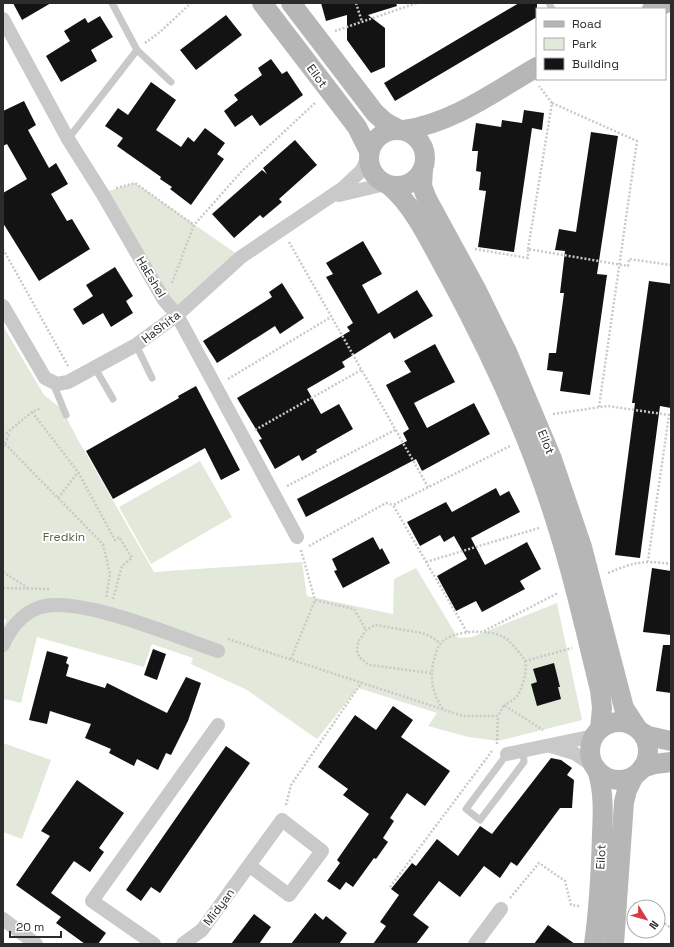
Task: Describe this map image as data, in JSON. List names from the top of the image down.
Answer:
{
  "streets": {
    "street": [
      "Eilot",
      "HaEshel",
      "HaShita",
      "Midyan"
    ]
  },
  "crossings": [
    ["Eilot", "HaShita"],
    ["HaEshel", "HaShita"]
  ],
  "parks": ["Fredkin"],
  "legend": ["Road", "Park", "Building"],
  "scale_bar": "20 m",
  "north": "bottom right"
}
